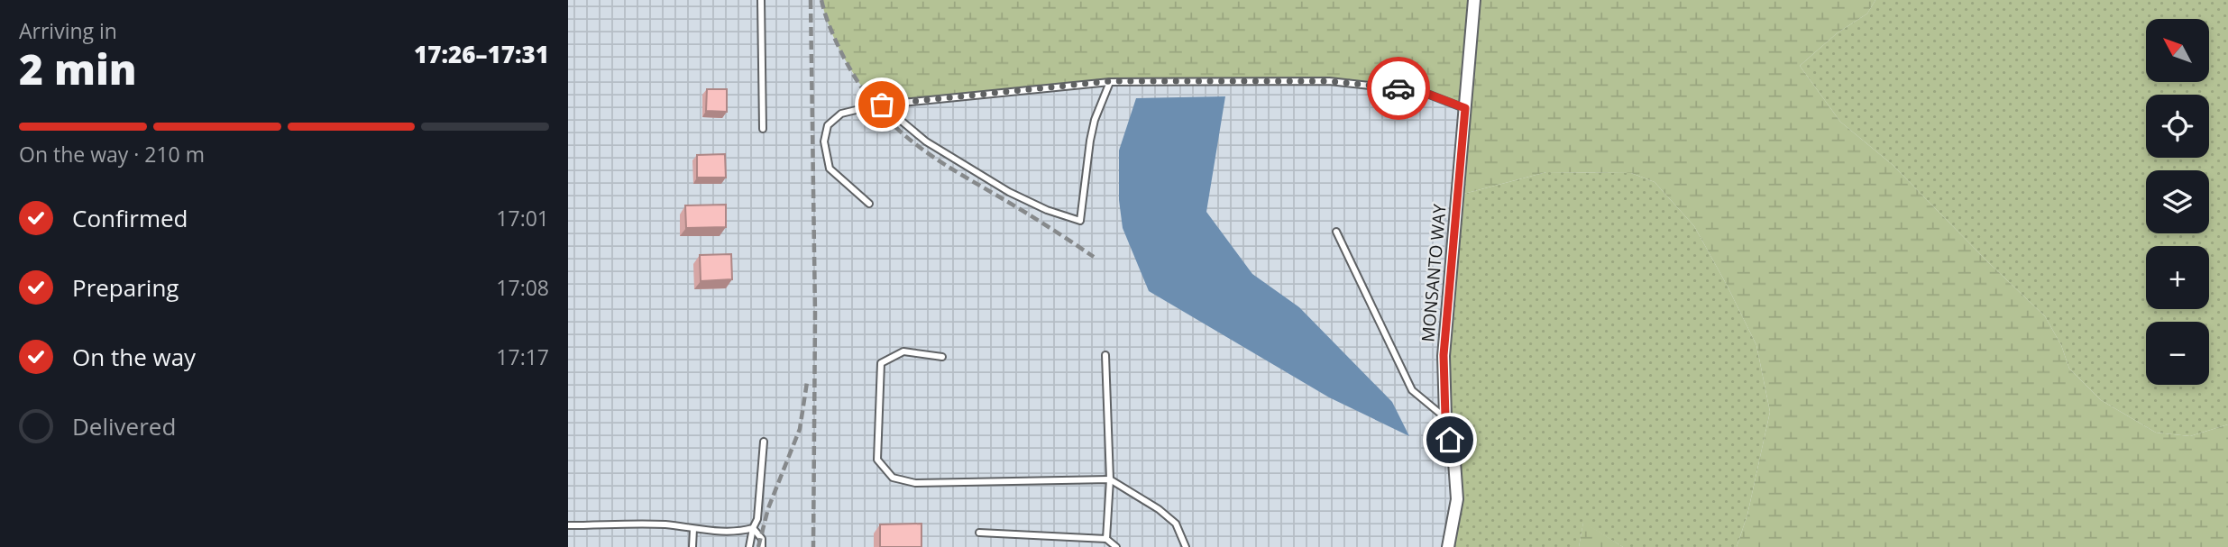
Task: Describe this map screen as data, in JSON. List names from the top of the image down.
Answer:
{
  "streets": {
    "street": ["MONSANTO WAY"]
  },
  "north": "top left",
  "page": {
    "heading": ["2 min", "Arriving in", "17:26–17:31"],
    "map_buttons": ["+", "−"],
    "bar": "On the way · 210 m",
    "list": [
      ["Confirmed", "17:01"],
      ["Preparing", "17:08"],
      ["On the way", "17:17"],
      "Delivered"
    ]
  }
}
